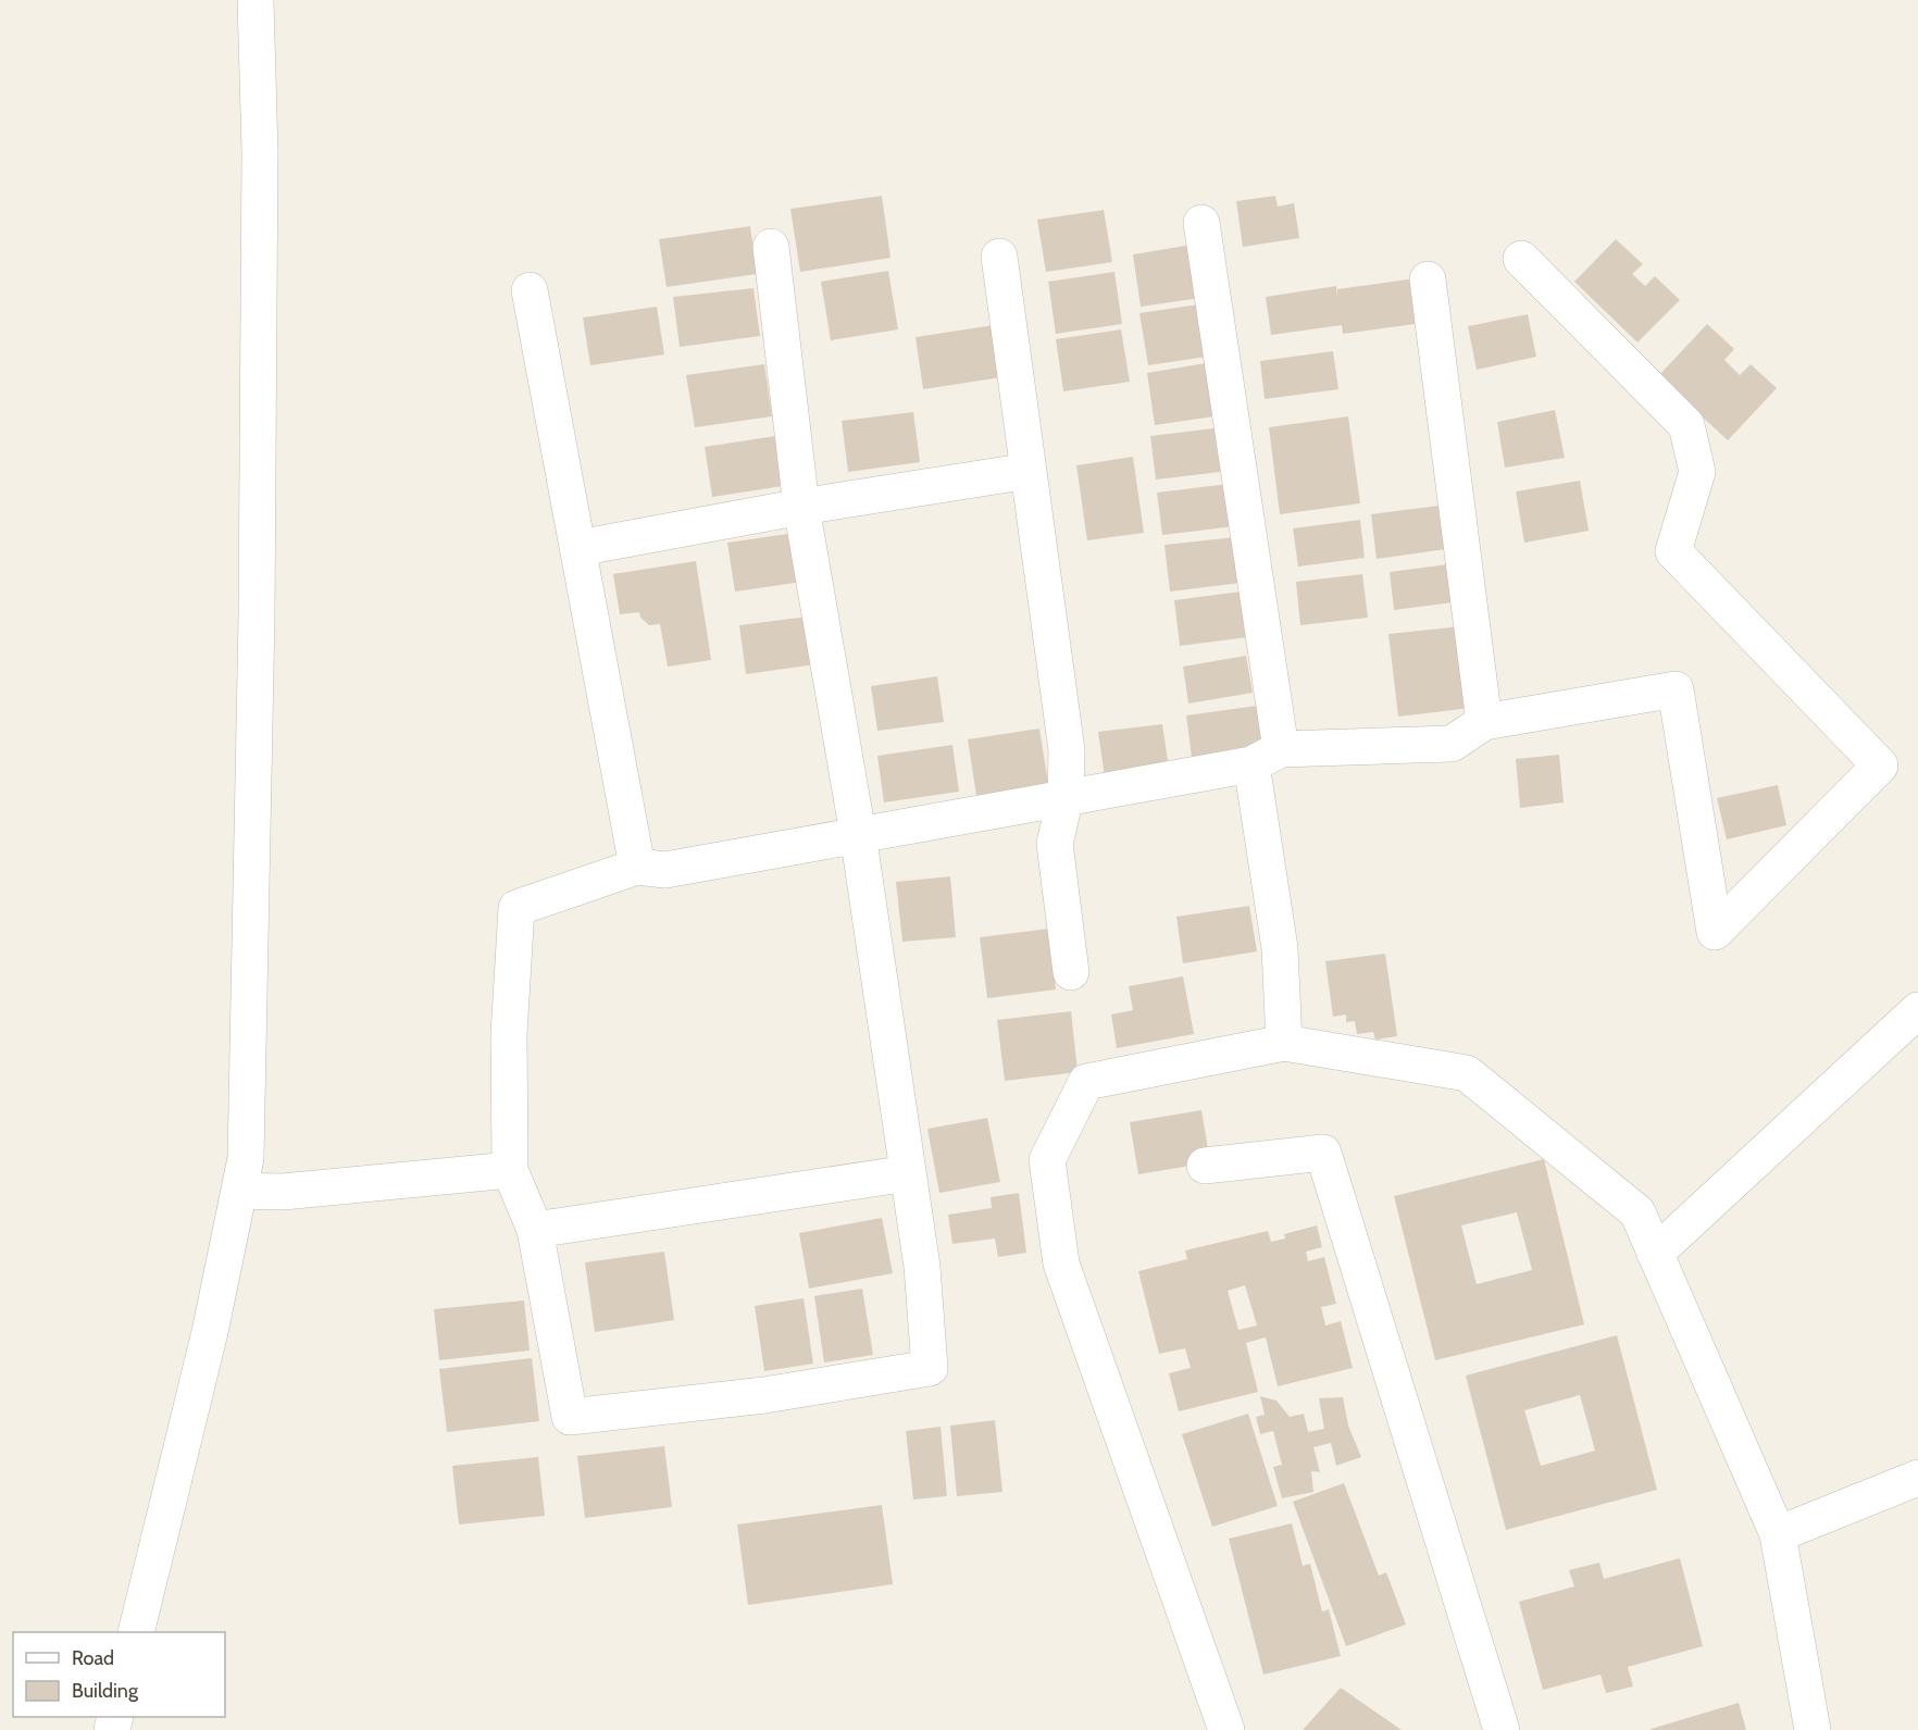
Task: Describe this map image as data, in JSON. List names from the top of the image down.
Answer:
{
  "legend": ["Road", "Building"]
}
